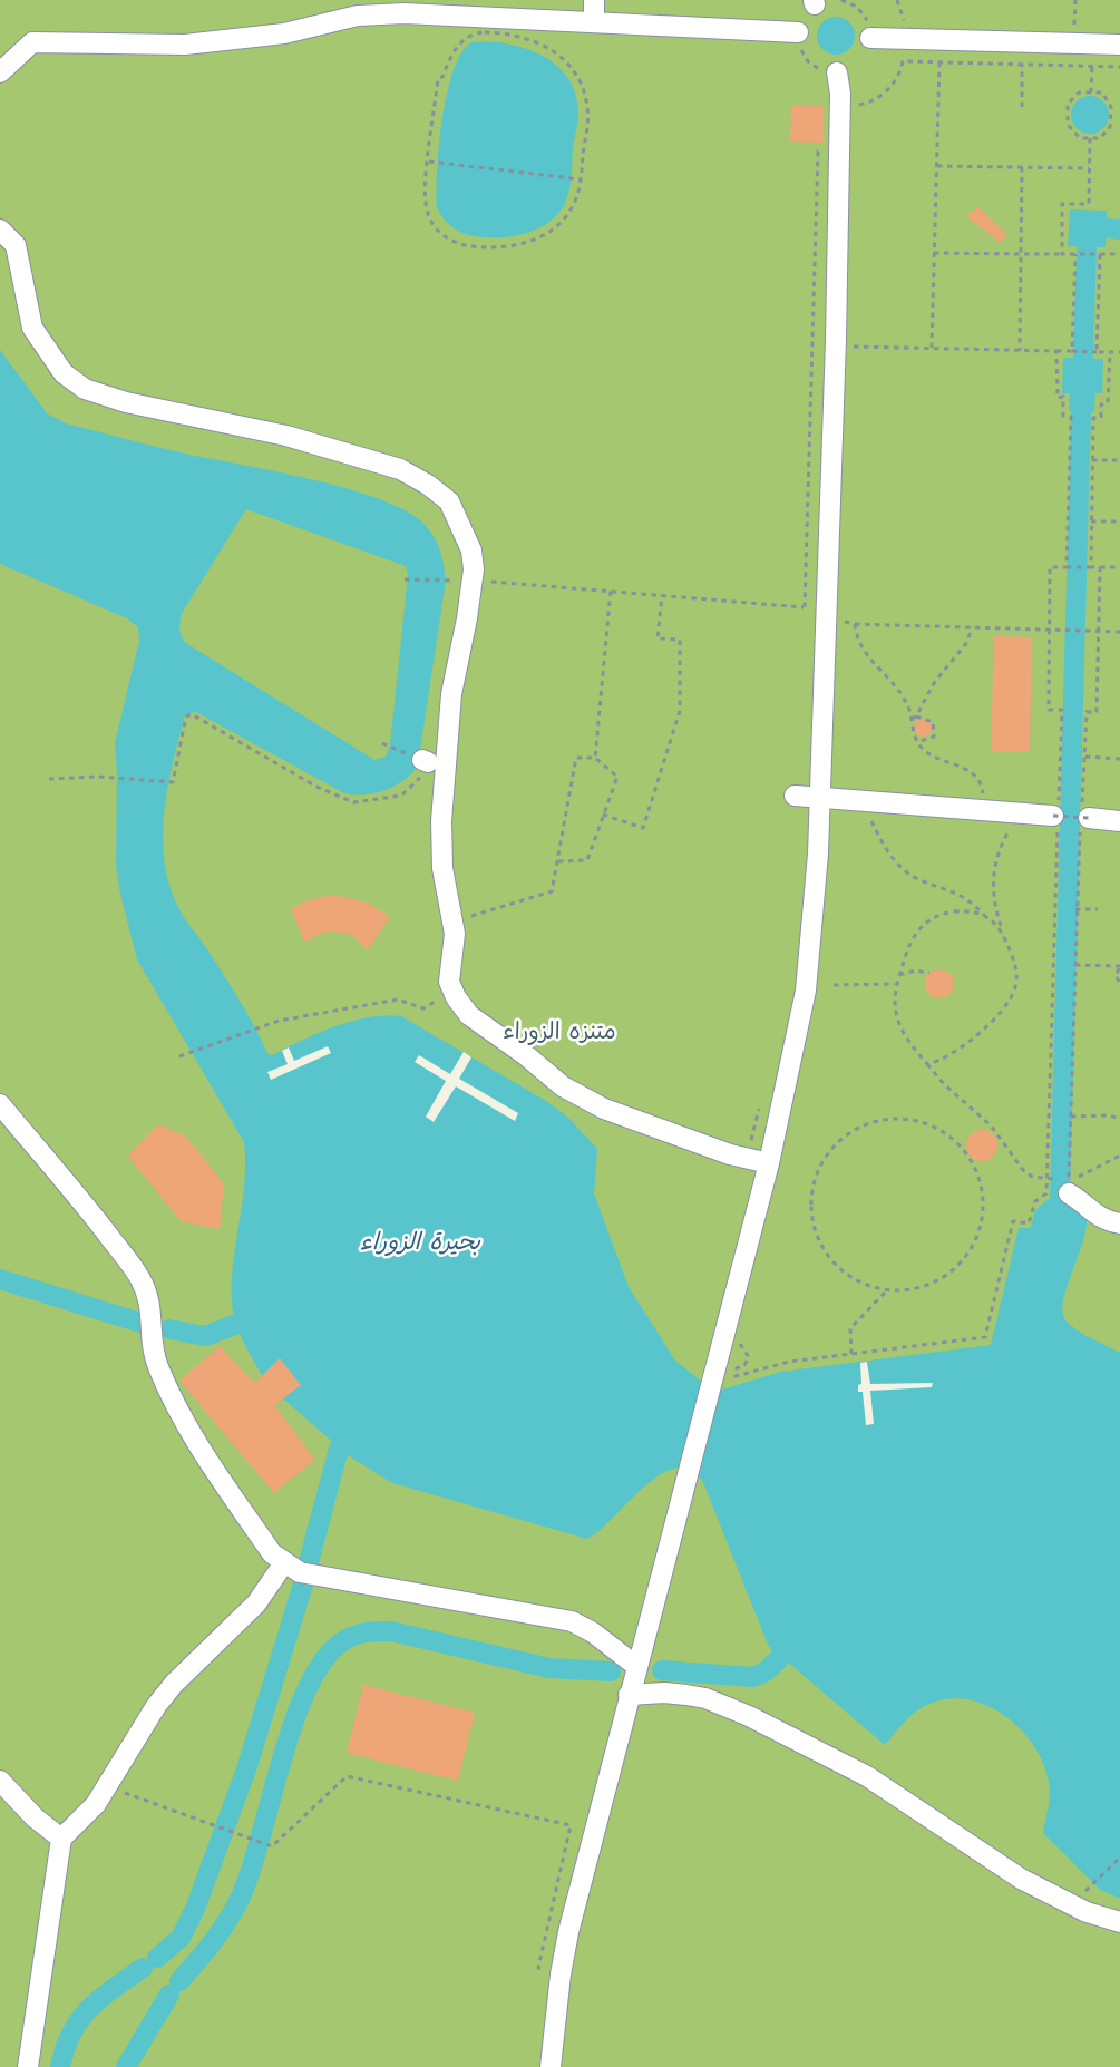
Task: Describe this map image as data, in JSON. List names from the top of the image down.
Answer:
{
  "water": ["بحيرة الزوراء"],
  "parks": ["متنزه الزوراء"]
}
